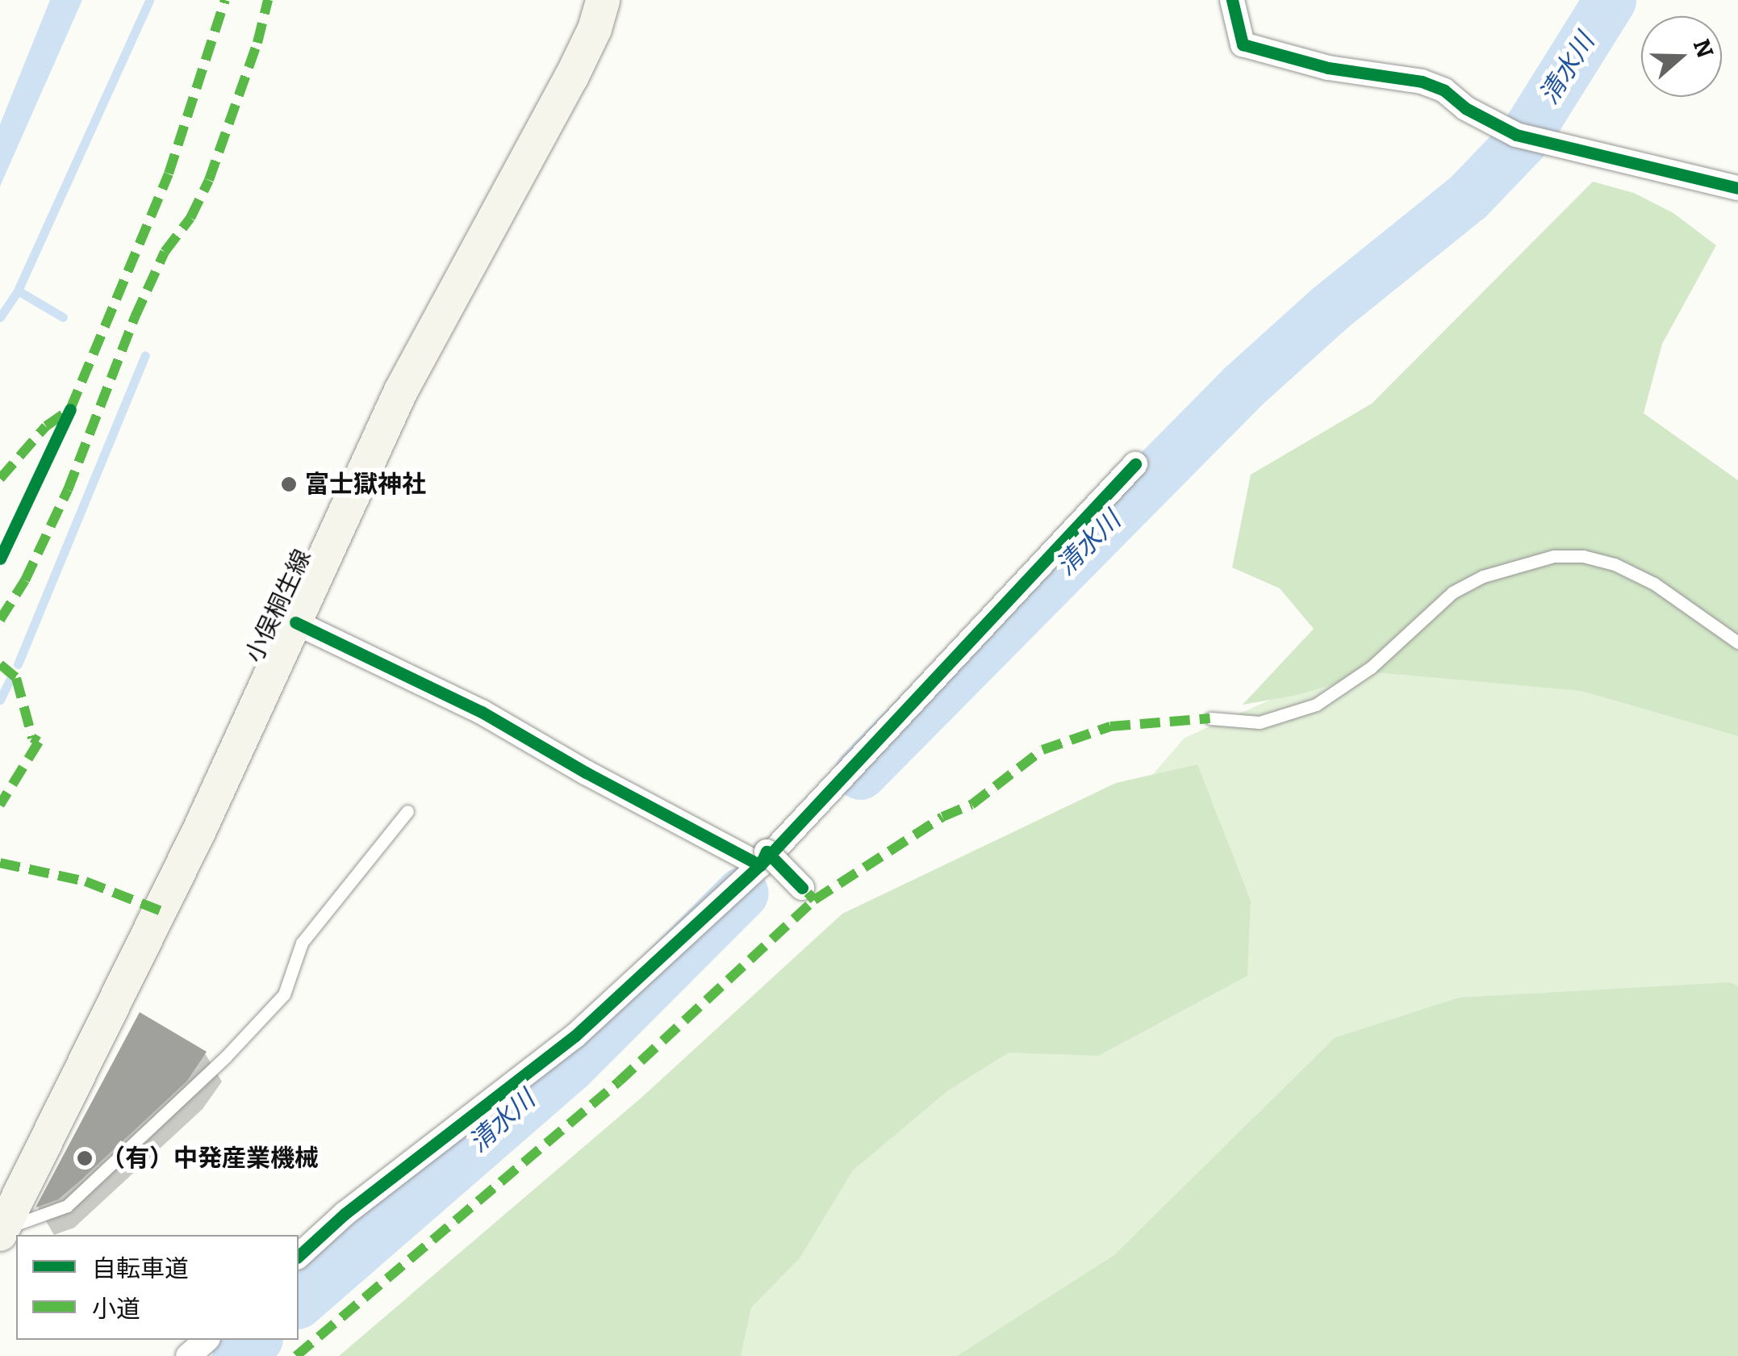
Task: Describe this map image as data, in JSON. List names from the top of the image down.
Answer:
{
  "streets": {
    "main road": ["小俣桐生線"]
  },
  "water": ["清水川"],
  "places": ["富士獄神社", "（有）中発産業機械"],
  "legend": ["自転車道", "小道"],
  "north": "right"
}
